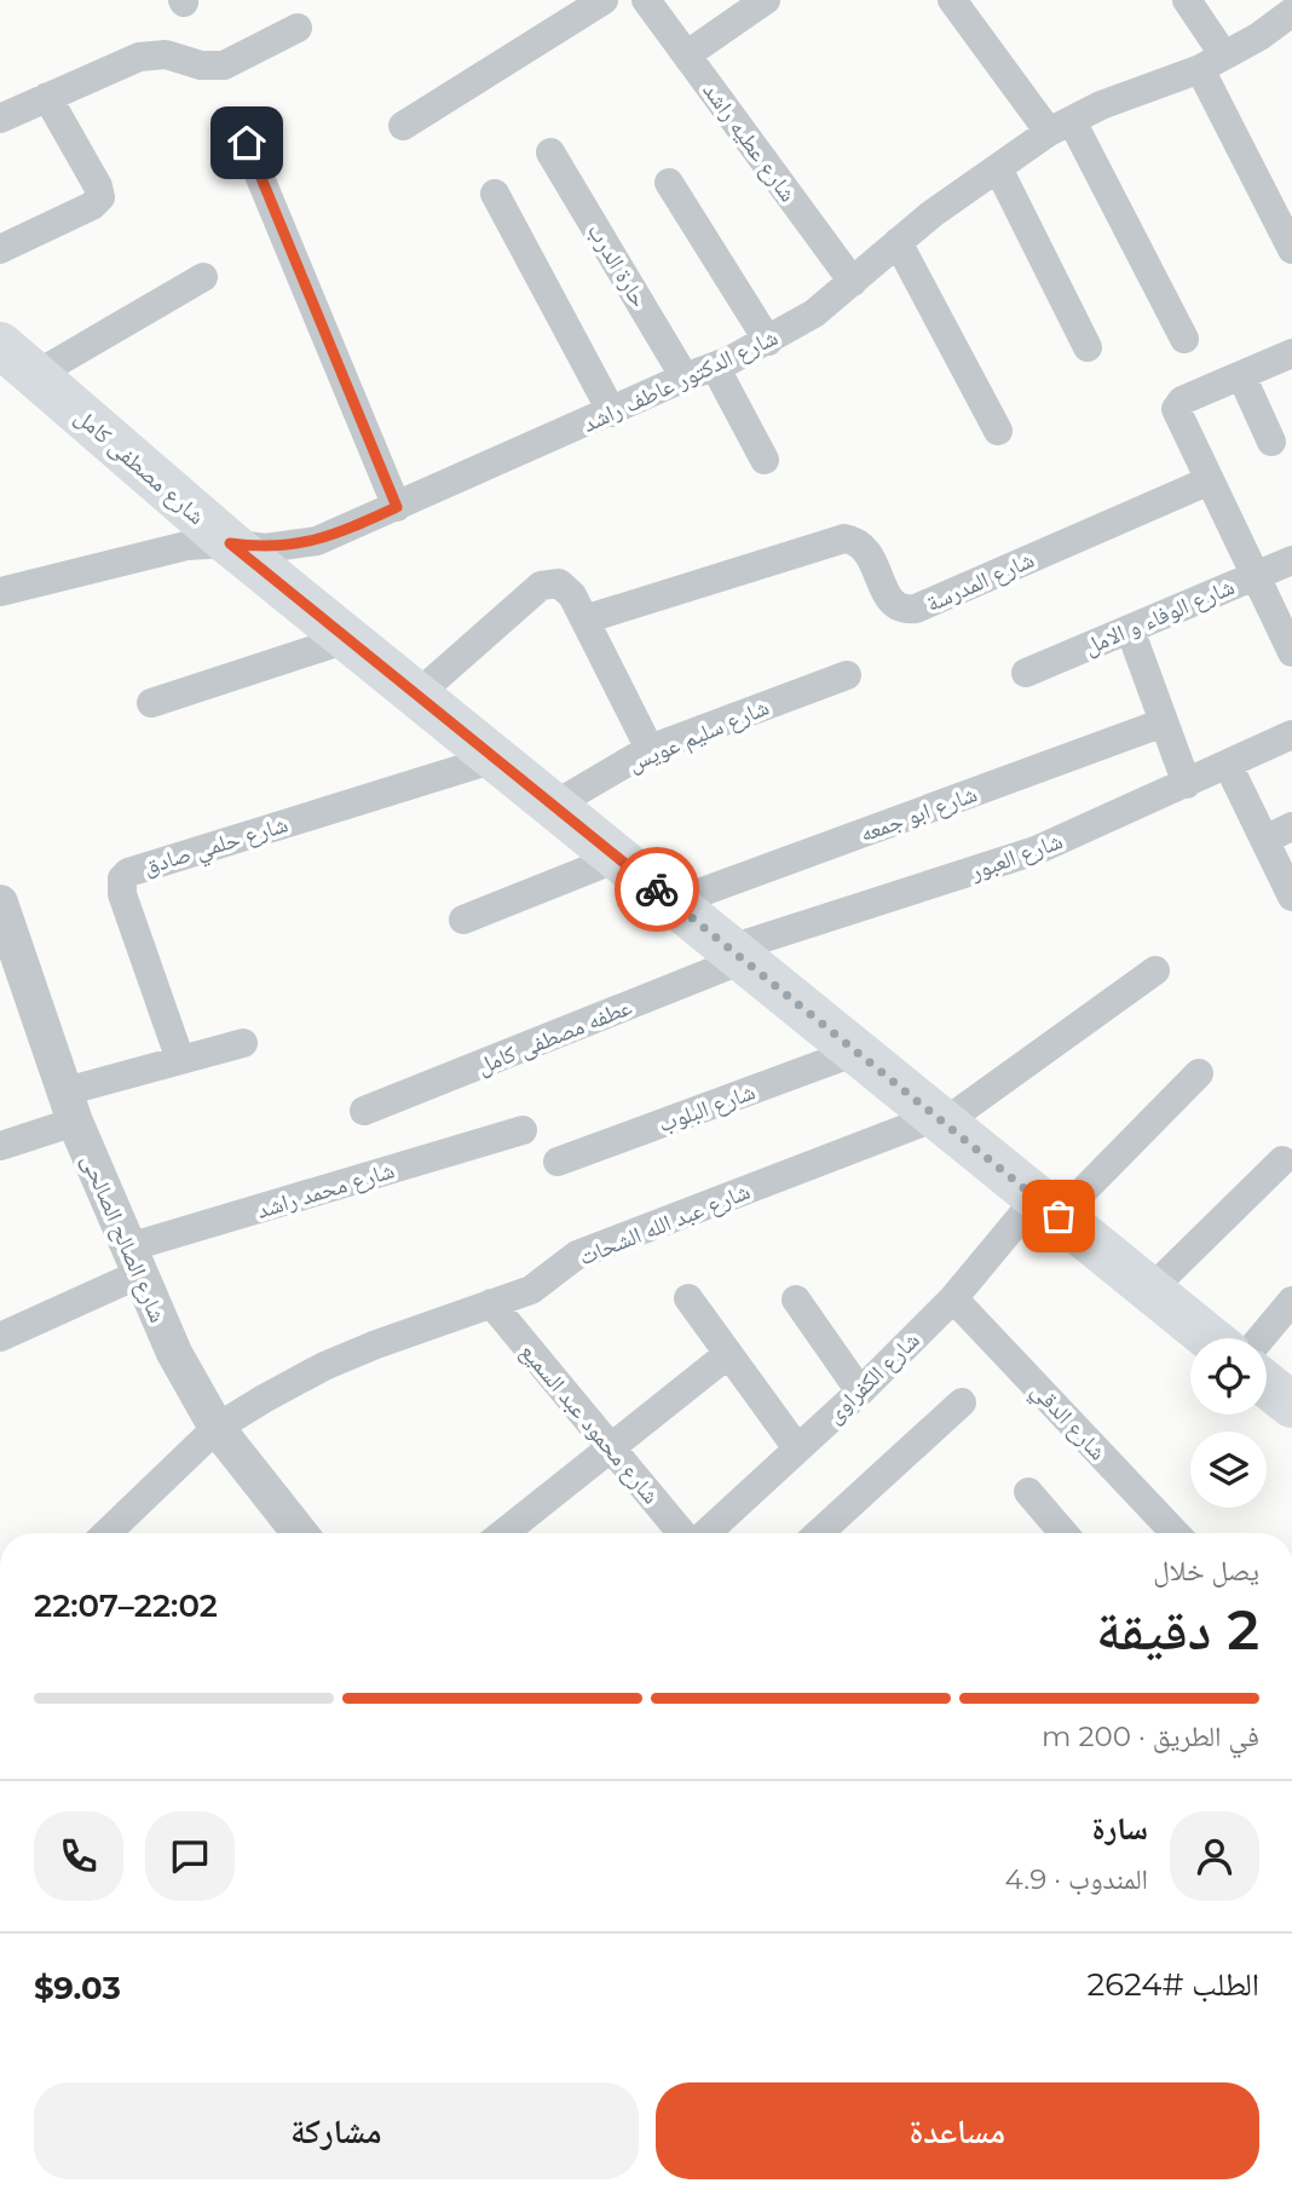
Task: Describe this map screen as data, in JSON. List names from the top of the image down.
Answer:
{
  "streets": {
    "main road": ["شارع مصطفى كامل"],
    "street": [
      "شارع عطيه راشد",
      "حارة الدرب",
      "شارع الدكتور عاطف راشد",
      "شارع المدرسة",
      "شارع الوفاء و الامل",
      "شارع سليم عويس",
      "شارع ابو جمعه",
      "شارع حلمي صادق",
      "شارع العبور",
      "عطفه مصطفى كامل",
      "شارع البلوب",
      "شارع محمد راشد",
      "شارع عبد الله الشحات",
      "شارع الصالح الصالحى",
      "شارع الكفراوى",
      "شارع الدقي",
      "شارع محمود عبد السميع"
    ]
  },
  "crossings": [
    ["شارع عطيه راشد", "شارع الدكتور عاطف راشد"],
    ["حارة الدرب", "شارع الدكتور عاطف راشد"],
    ["شارع الدكتور عاطف راشد", "شارع مصطفى كامل"],
    ["شارع مصطفى كامل", "شارع سليم عويس"],
    ["شارع مصطفى كامل", "شارع ابو جمعه"],
    ["شارع مصطفى كامل", "شارع حلمي صادق"],
    ["شارع مصطفى كامل", "شارع العبور"],
    ["شارع مصطفى كامل", "عطفه مصطفى كامل"],
    ["شارع مصطفى كامل", "شارع البلوب"],
    ["شارع مصطفى كامل", "شارع عبد الله الشحات"],
    ["شارع مصطفى كامل", "شارع الكفراوى"],
    ["شارع العبور", "عطفه مصطفى كامل"],
    ["شارع محمد راشد", "شارع الصالح الصالحى"],
    ["شارع عبد الله الشحات", "شارع الصالح الصالحى"],
    ["شارع عبد الله الشحات", "شارع محمود عبد السميع"],
    ["شارع الكفراوى", "شارع الدقي"]
  ],
  "page": {
    "heading": ["2 دقيقة", "يصل خلال", "22:02–22:07"],
    "panel": [
      "سارة",
      "المندوب · 4.9",
      "الطلب #2624",
      "$9.03"
    ],
    "bar": "في الطريق · 200 m",
    "buttons": ["مساعدة", "مشاركة"]
  }
}
